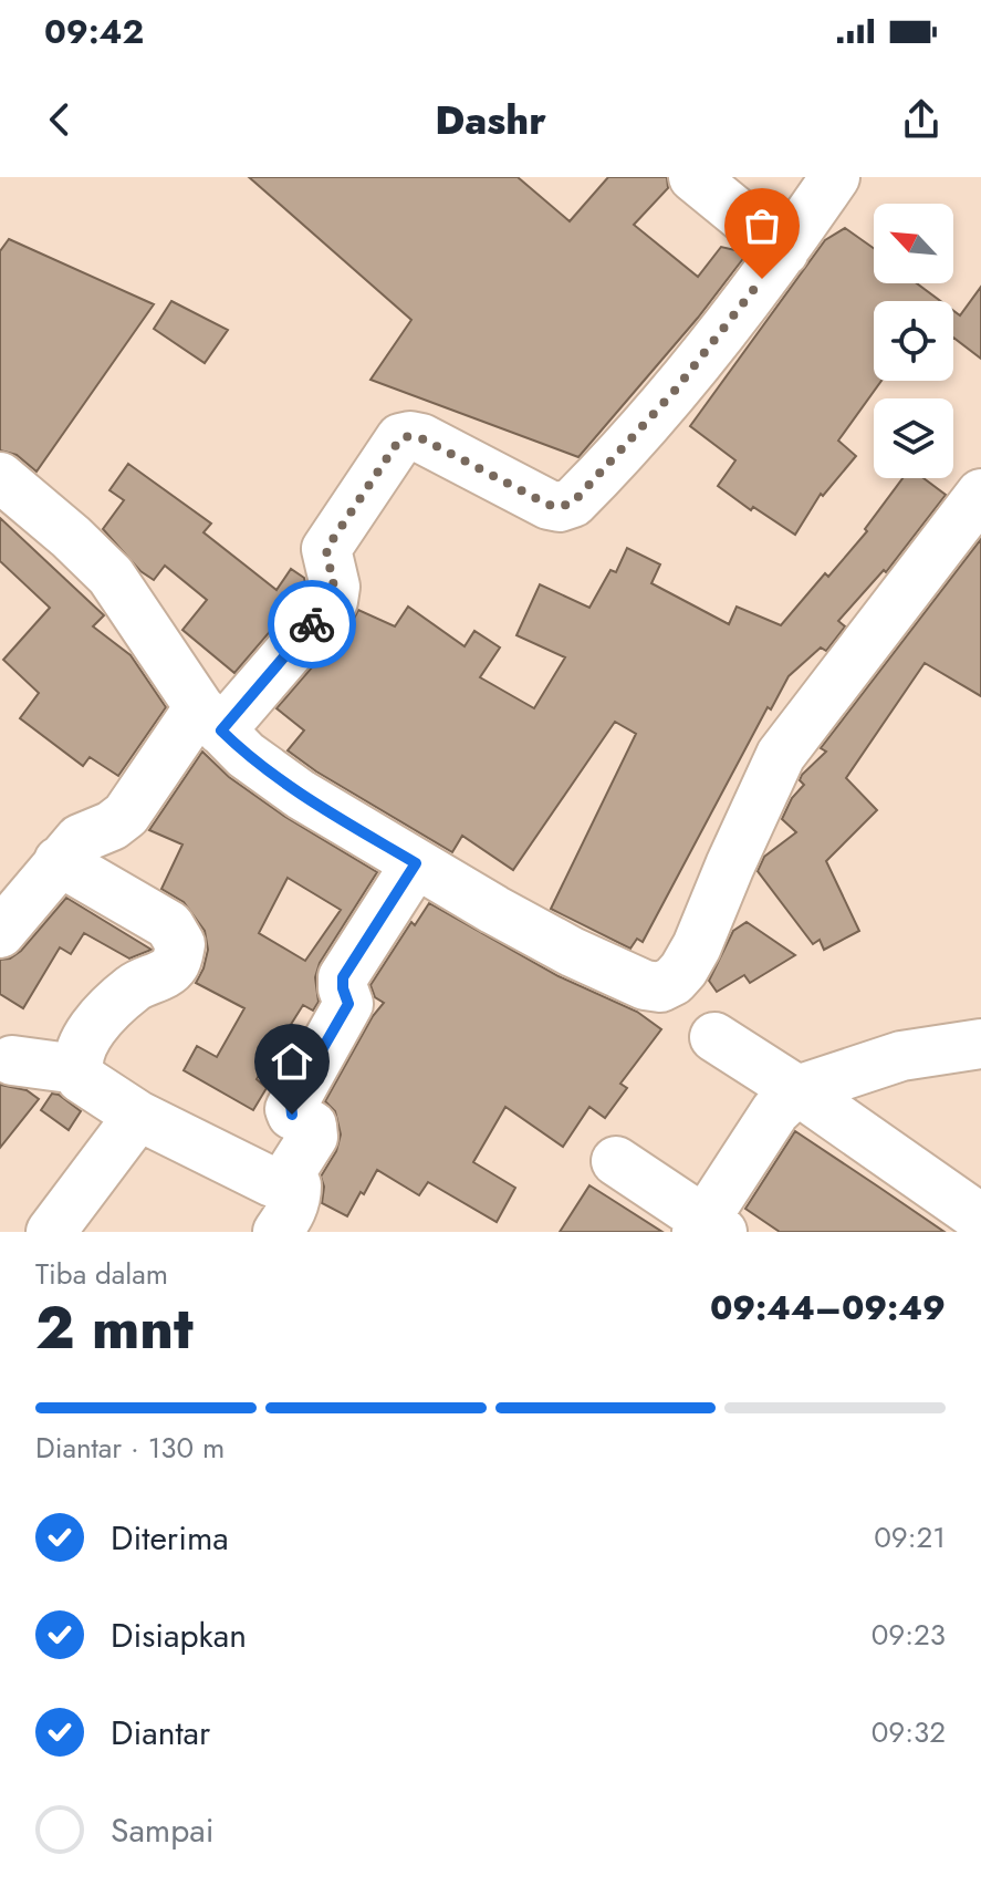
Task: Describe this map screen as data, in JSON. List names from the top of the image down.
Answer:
{
  "north": "top left",
  "page": {
    "status": "09:42",
    "header": "Dashr",
    "heading": ["2 mnt", "Tiba dalam", "09:44–09:49"],
    "bar": "Diantar · 130 m",
    "list": [
      ["Diterima", "09:21"],
      ["Disiapkan", "09:23"],
      ["Diantar", "09:32"],
      "Sampai"
    ]
  }
}
